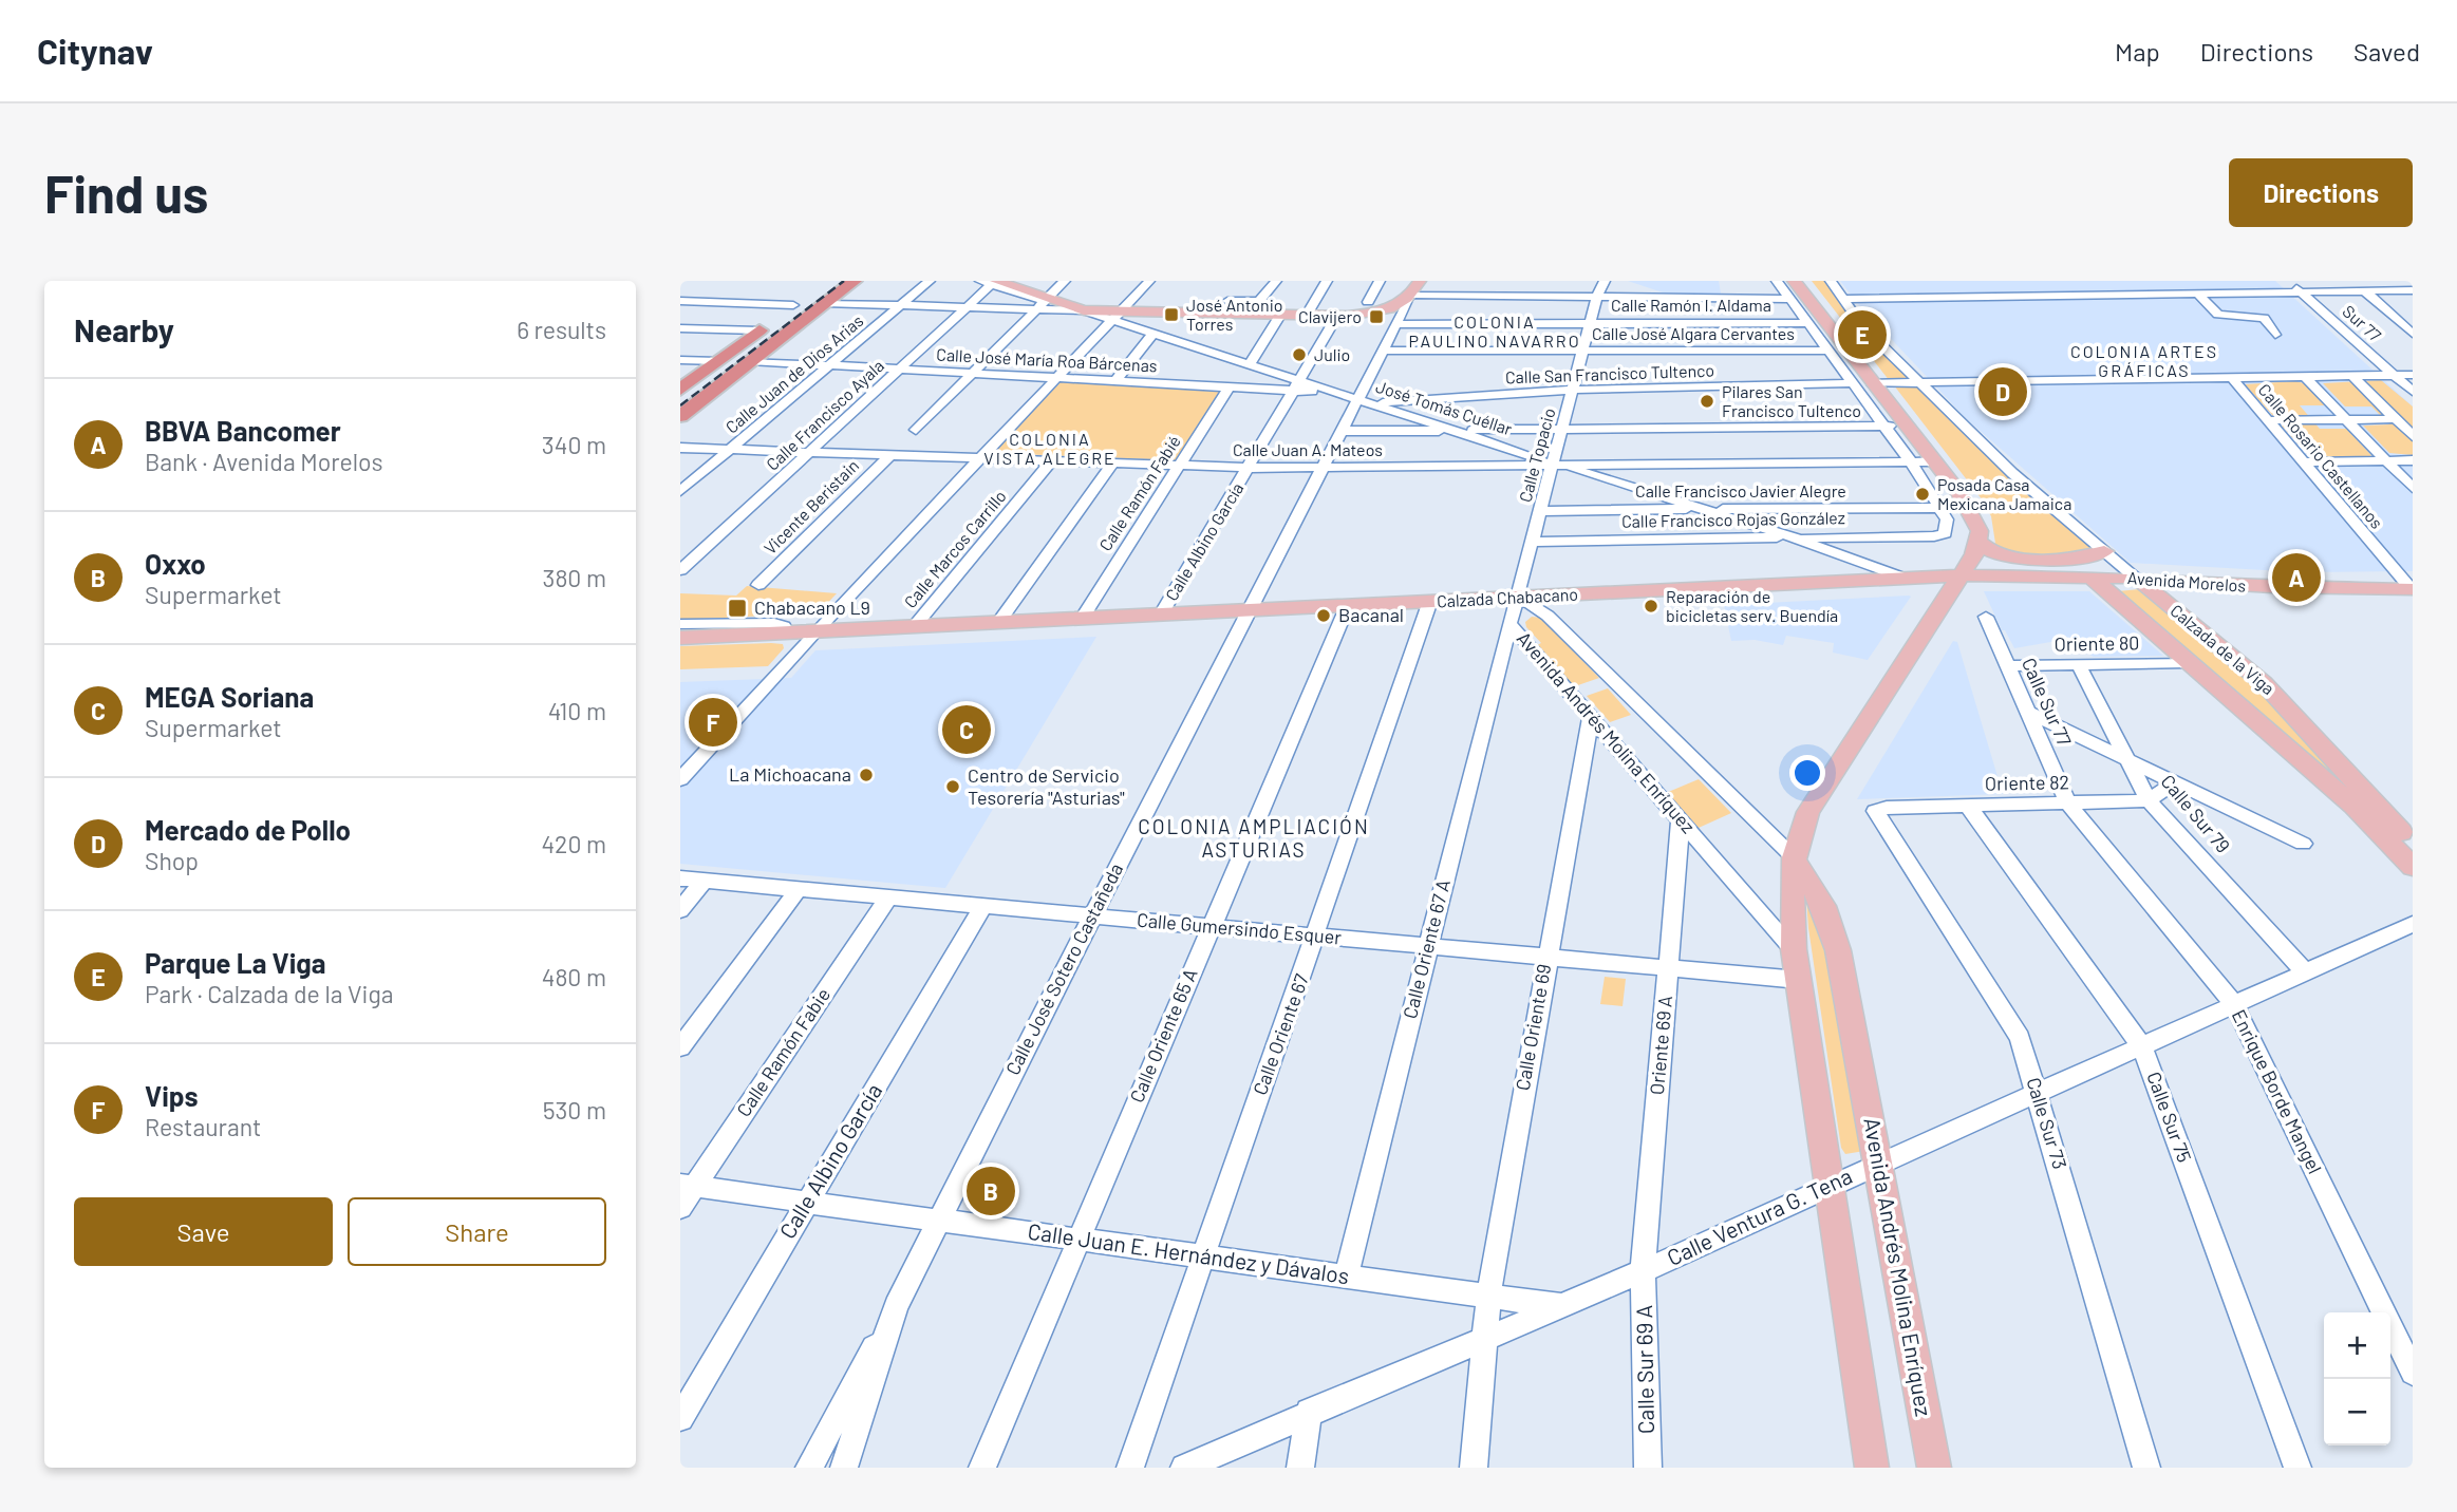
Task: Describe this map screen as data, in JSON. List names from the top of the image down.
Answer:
{
  "streets": {
    "main road": [
      "Avenida Morelos",
      "Calzada Chabacano",
      "Calzada de la Viga",
      "Avenida Andrés Molina Enríquez"
    ],
    "street": [
      "Calle Ramón I. Aldama",
      "Sur 77",
      "Calle José Algara Cervantes",
      "Calle José María Roa Bárcenas",
      "Calle Juan de Dios Arias",
      "Calle San Francisco Tultenco",
      "José Tomás Cuéllar",
      "Calle Francisco Ayala",
      "Calle Juan A. Mateos",
      "Calle Topacio",
      "Calle Rosario Castellanos",
      "Calle Francisco Javier Alegre",
      "Calle Ramón Fabié",
      "Vicente Beristain",
      "Calle Francisco Rojas González",
      "Calle Albino García",
      "Calle Marcos Carrillo",
      "Oriente 80",
      "Calle Sur 77",
      "Oriente 82",
      "Calle Sur 79",
      "Calle Gumersindo Esquer",
      "Calle Oriente 67 A",
      "Calle José Sotero Castañeda",
      "Calle Oriente 69",
      "Calle Oriente 67",
      "Calle Oriente 65 A",
      "Oriente 69 A",
      "Calle Ramón Fabie",
      "Enrique Borde Mangel",
      "Calle Sur 75",
      "Calle Sur 73",
      "Calle Ventura G. Tena",
      "Calle Juan E. Hernández y Dávalos",
      "Calle Sur 69 A"
    ]
  },
  "crossings": [
    ["Calle Ramón I. Aldama", "Calle Topacio"],
    ["Calle Ramón I. Aldama", "Calle José Sotero Castañeda"],
    ["Calle José Algara Cervantes", "Calle Topacio"],
    ["Calle José Algara Cervantes", "Calle José Sotero Castañeda"],
    ["Calle José María Roa Bárcenas", "Calle Juan de Dios Arias"],
    ["Calle José María Roa Bárcenas", "José Tomás Cuéllar"],
    ["Calle José María Roa Bárcenas", "Calle Francisco Ayala"],
    ["Calle José María Roa Bárcenas", "Calle Ramón Fabié"],
    ["Calle José María Roa Bárcenas", "Calle Albino García"],
    ["Calle Juan de Dios Arias", "Calle Juan A. Mateos"],
    ["Calle San Francisco Tultenco", "José Tomás Cuéllar"],
    ["Calle San Francisco Tultenco", "Calle Topacio"],
    ["Calle San Francisco Tultenco", "Calle José Sotero Castañeda"],
    ["José Tomás Cuéllar", "Calle Juan A. Mateos"],
    ["José Tomás Cuéllar", "Calle Topacio"],
    ["José Tomás Cuéllar", "Calle Francisco Javier Alegre"],
    ["José Tomás Cuéllar", "Calle Francisco Rojas González"],
    ["José Tomás Cuéllar", "Calle Albino García"],
    ["José Tomás Cuéllar", "Calzada Chabacano"],
    ["José Tomás Cuéllar", "Calle José Sotero Castañeda"],
    ["Calle Francisco Ayala", "Calle Juan A. Mateos"],
    ["Calle Juan A. Mateos", "Calle Topacio"],
    ["Calle Juan A. Mateos", "Calle Ramón Fabié"],
    ["Calle Juan A. Mateos", "Vicente Beristain"],
    ["Calle Juan A. Mateos", "Calle Albino García"],
    ["Calle Juan A. Mateos", "Calle Marcos Carrillo"],
    ["Calle Juan A. Mateos", "Calle José Sotero Castañeda"],
    ["Calle Topacio", "Calle Francisco Javier Alegre"],
    ["Calle Topacio", "Calle Francisco Rojas González"],
    ["Calle Topacio", "Calzada Chabacano"],
    ["Calle Topacio", "Avenida Andrés Molina Enríquez"],
    ["Calle Rosario Castellanos", "Avenida Morelos"],
    ["Calle Francisco Javier Alegre", "Calle Francisco Rojas González"],
    ["Calle Ramón Fabié", "Calzada Chabacano"],
    ["Calle Albino García", "Calzada Chabacano"],
    ["Calle Albino García", "Calle Gumersindo Esquer"],
    ["Calle Albino García", "Calle Juan E. Hernández y Dávalos"],
    ["Calle Marcos Carrillo", "Calzada Chabacano"],
    ["Avenida Morelos", "Calzada Chabacano"],
    ["Avenida Morelos", "Calzada de la Viga"],
    ["Calzada Chabacano", "Avenida Andrés Molina Enríquez"],
    ["Calzada Chabacano", "Calle José Sotero Castañeda"],
    ["Calzada Chabacano", "Calle Oriente 67"],
    ["Calzada Chabacano", "Calle Oriente 65 A"],
    ["Oriente 80", "Calzada de la Viga"],
    ["Oriente 80", "Calle Sur 77"],
    ["Oriente 80", "Calle Sur 79"],
    ["Calle Sur 77", "Oriente 82"],
    ["Calle Sur 77", "Enrique Borde Mangel"],
    ["Avenida Andrés Molina Enríquez", "Calle Oriente 67 A"],
    ["Avenida Andrés Molina Enríquez", "Calle Oriente 69"],
    ["Avenida Andrés Molina Enríquez", "Oriente 69 A"],
    ["Avenida Andrés Molina Enríquez", "Calle Ventura G. Tena"],
    ["Oriente 82", "Calle Sur 79"],
    ["Oriente 82", "Enrique Borde Mangel"],
    ["Oriente 82", "Calle Sur 75"],
    ["Oriente 82", "Calle Sur 73"],
    ["Calle Sur 79", "Calle Ventura G. Tena"],
    ["Calle Gumersindo Esquer", "Calle Oriente 67 A"],
    ["Calle Gumersindo Esquer", "Calle José Sotero Castañeda"],
    ["Calle Gumersindo Esquer", "Calle Oriente 69"],
    ["Calle Gumersindo Esquer", "Calle Oriente 67"],
    ["Calle Gumersindo Esquer", "Calle Oriente 65 A"],
    ["Calle Gumersindo Esquer", "Oriente 69 A"],
    ["Calle Gumersindo Esquer", "Calle Ramón Fabie"],
    ["Calle Oriente 67 A", "Calle Juan E. Hernández y Dávalos"],
    ["Calle José Sotero Castañeda", "Calle Juan E. Hernández y Dávalos"],
    ["Calle Oriente 69", "Calle Ventura G. Tena"],
    ["Calle Oriente 69", "Calle Juan E. Hernández y Dávalos"],
    ["Calle Oriente 67", "Calle Juan E. Hernández y Dávalos"],
    ["Calle Oriente 65 A", "Calle Juan E. Hernández y Dávalos"],
    ["Oriente 69 A", "Calle Ventura G. Tena"],
    ["Oriente 69 A", "Calle Sur 69 A"],
    ["Calle Ramón Fabie", "Calle Juan E. Hernández y Dávalos"],
    ["Enrique Borde Mangel", "Calle Ventura G. Tena"],
    ["Calle Sur 75", "Calle Ventura G. Tena"],
    ["Calle Sur 73", "Calle Ventura G. Tena"],
    ["Calle Ventura G. Tena", "Calle Juan E. Hernández y Dávalos"],
    ["Calle Ventura G. Tena", "Calle Sur 69 A"]
  ],
  "districts": [
    "COLONIA PAULINO NAVARRO",
    "COLONIA ARTES GRÁFICAS",
    "COLONIA VISTA ALEGRE",
    "COLONIA AMPLIACIÓN ASTURIAS"
  ],
  "places": {
    "transit": ["José Antonio Torres", "Clavijero", "Chabacano L9"],
    "other": [
      "Julio",
      "Pilares San Francisco Tultenco",
      "Posada Casa Mexicana Jamaica",
      "Reparación de bicicletas serv. Buendía",
      "Bacanal",
      "La Michoacana",
      "Centro de Servicio Tesorería \"Asturias\""
    ]
  },
  "page": {
    "header": "Citynav",
    "nav": ["Map", "Directions", "Saved"],
    "buttons": [
      "Directions",
      ["Save", "Share"]
    ],
    "title": "Find us",
    "heading": ["Nearby", "6 results"],
    "pins": [
      "E",
      "D",
      "A",
      "F",
      "C",
      "B"
    ],
    "list": [
      {
        "mark": "A",
        "name": "BBVA Bancomer",
        "note": "Bank · Avenida Morelos",
        "value": "340 m"
      },
      {
        "mark": "B",
        "name": "Oxxo",
        "note": "Supermarket",
        "value": "380 m"
      },
      {
        "mark": "C",
        "name": "MEGA Soriana",
        "note": "Supermarket",
        "value": "410 m"
      },
      {
        "mark": "D",
        "name": "Mercado de Pollo",
        "note": "Shop",
        "value": "420 m"
      },
      {
        "mark": "E",
        "name": "Parque La Viga",
        "note": "Park · Calzada de la Viga",
        "value": "480 m"
      },
      {
        "mark": "F",
        "name": "Vips",
        "note": "Restaurant",
        "value": "530 m"
      }
    ],
    "map_buttons": ["+", "−"]
  }
}
